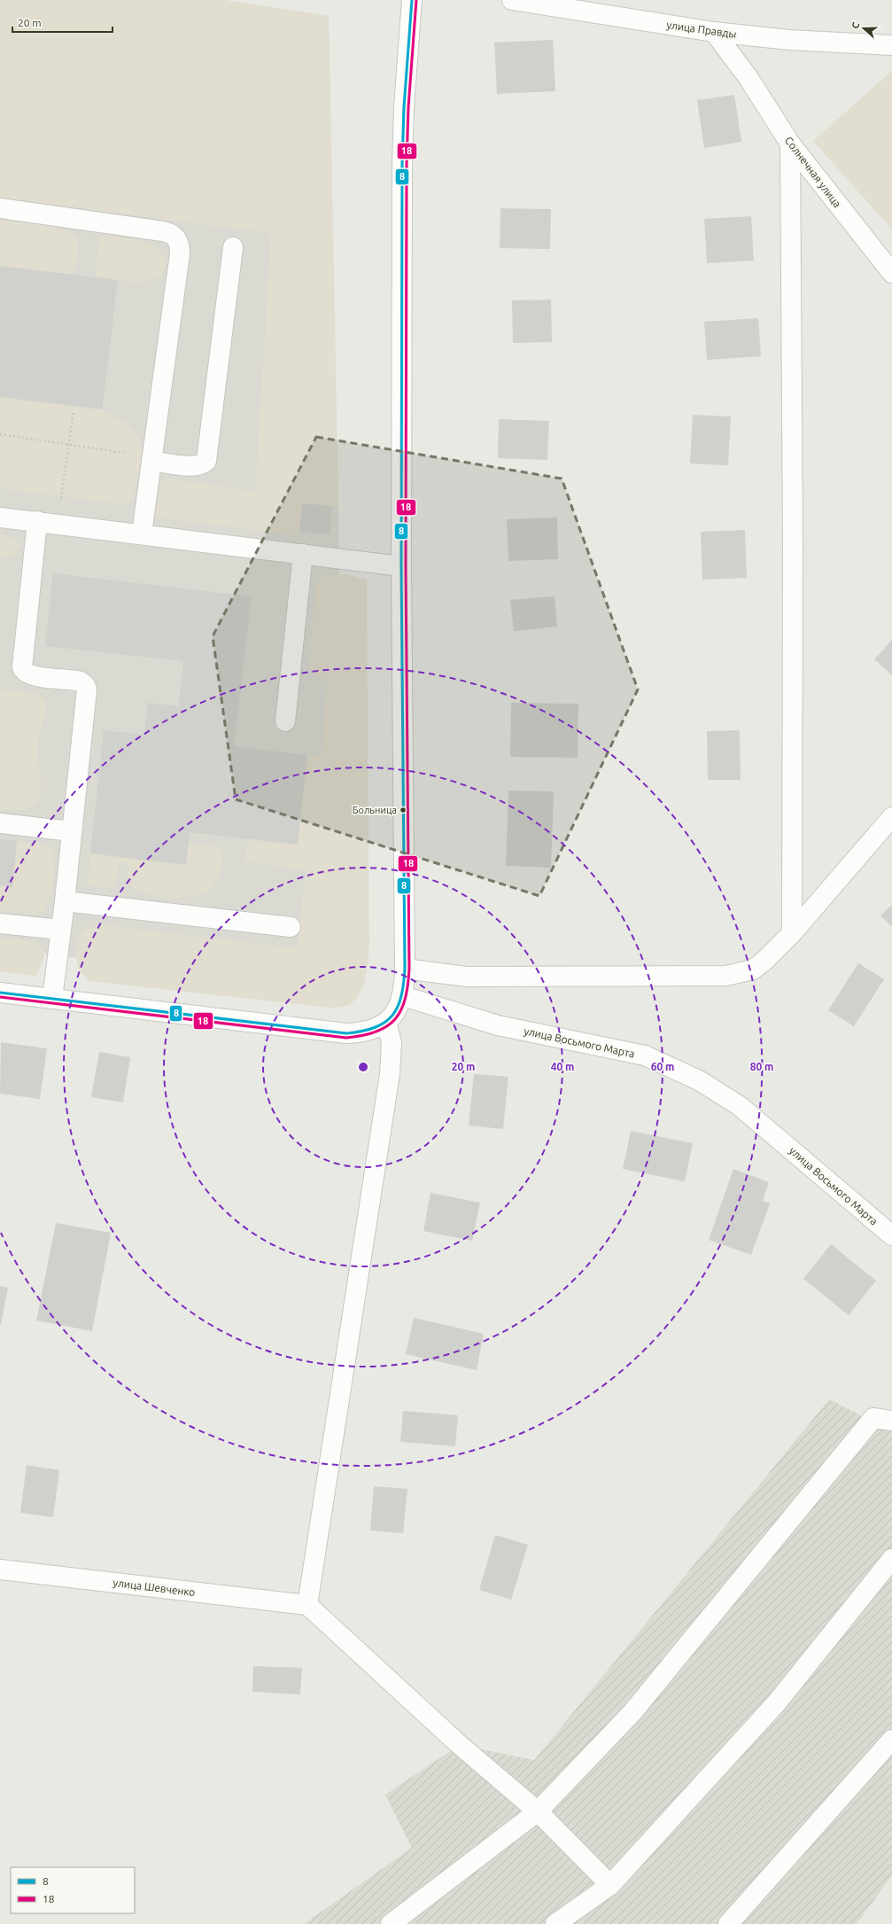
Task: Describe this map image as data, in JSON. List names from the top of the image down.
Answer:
{
  "streets": {
    "street": [
      "улица Правды",
      "Солнечная улица",
      "улица Восьмого Марта",
      "улица Шевченко"
    ]
  },
  "crossings": [
    ["улица Правды", "Солнечная улица"]
  ],
  "places": ["Больница"],
  "lines": ["transit line 8", "transit line 18"],
  "legend": ["8", "18"],
  "scale_bar": "20 m",
  "north": "left",
  "rings": [
    "20 m",
    "40 m",
    "60 m",
    "80 m"
  ]
}
